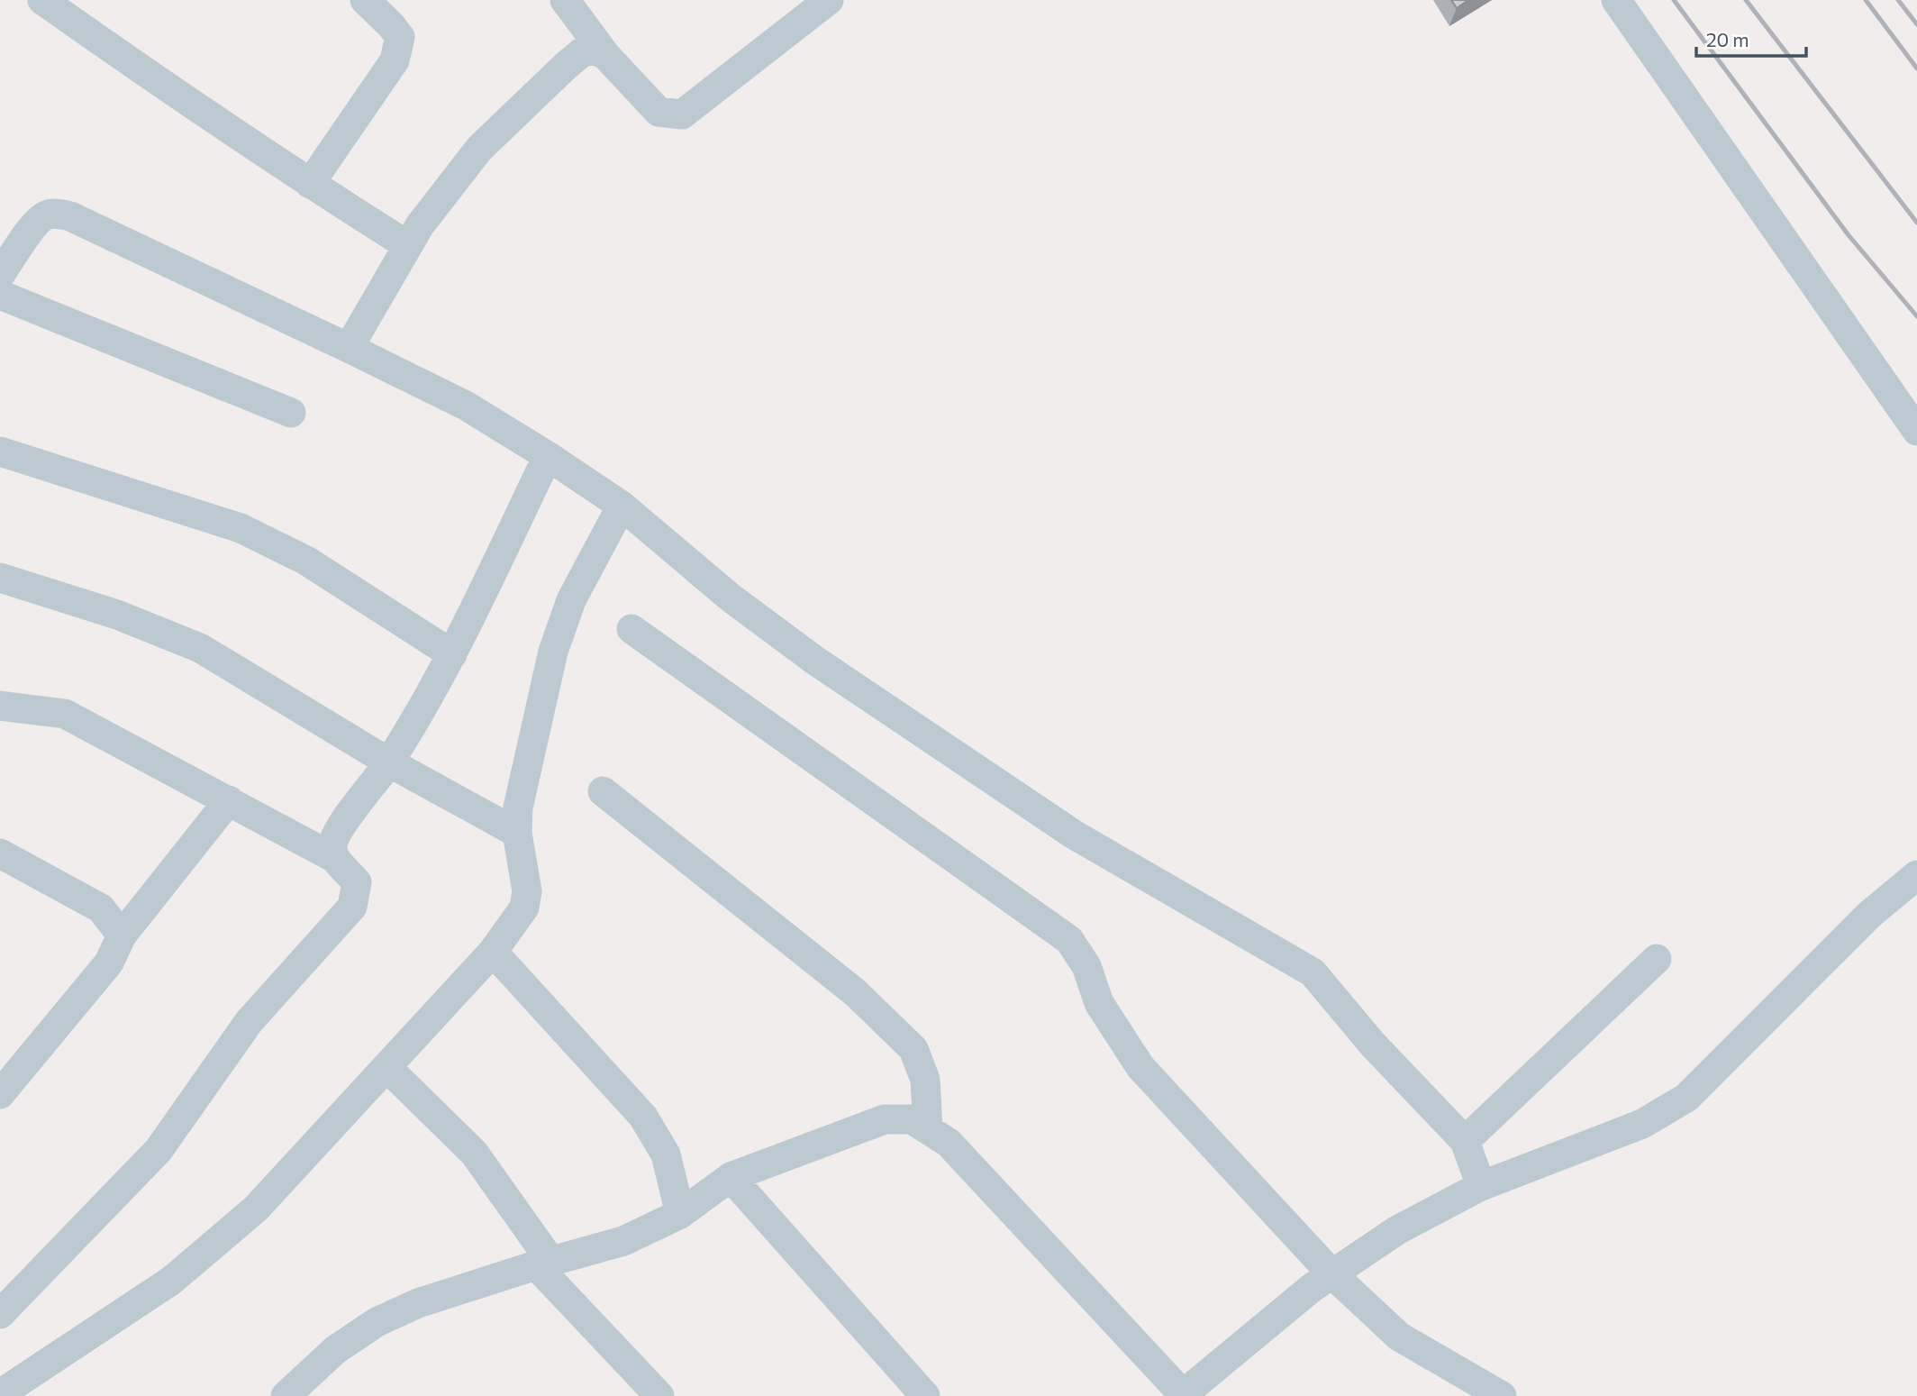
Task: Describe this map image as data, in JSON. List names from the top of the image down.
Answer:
{
  "scale_bar": "20 m"
}
